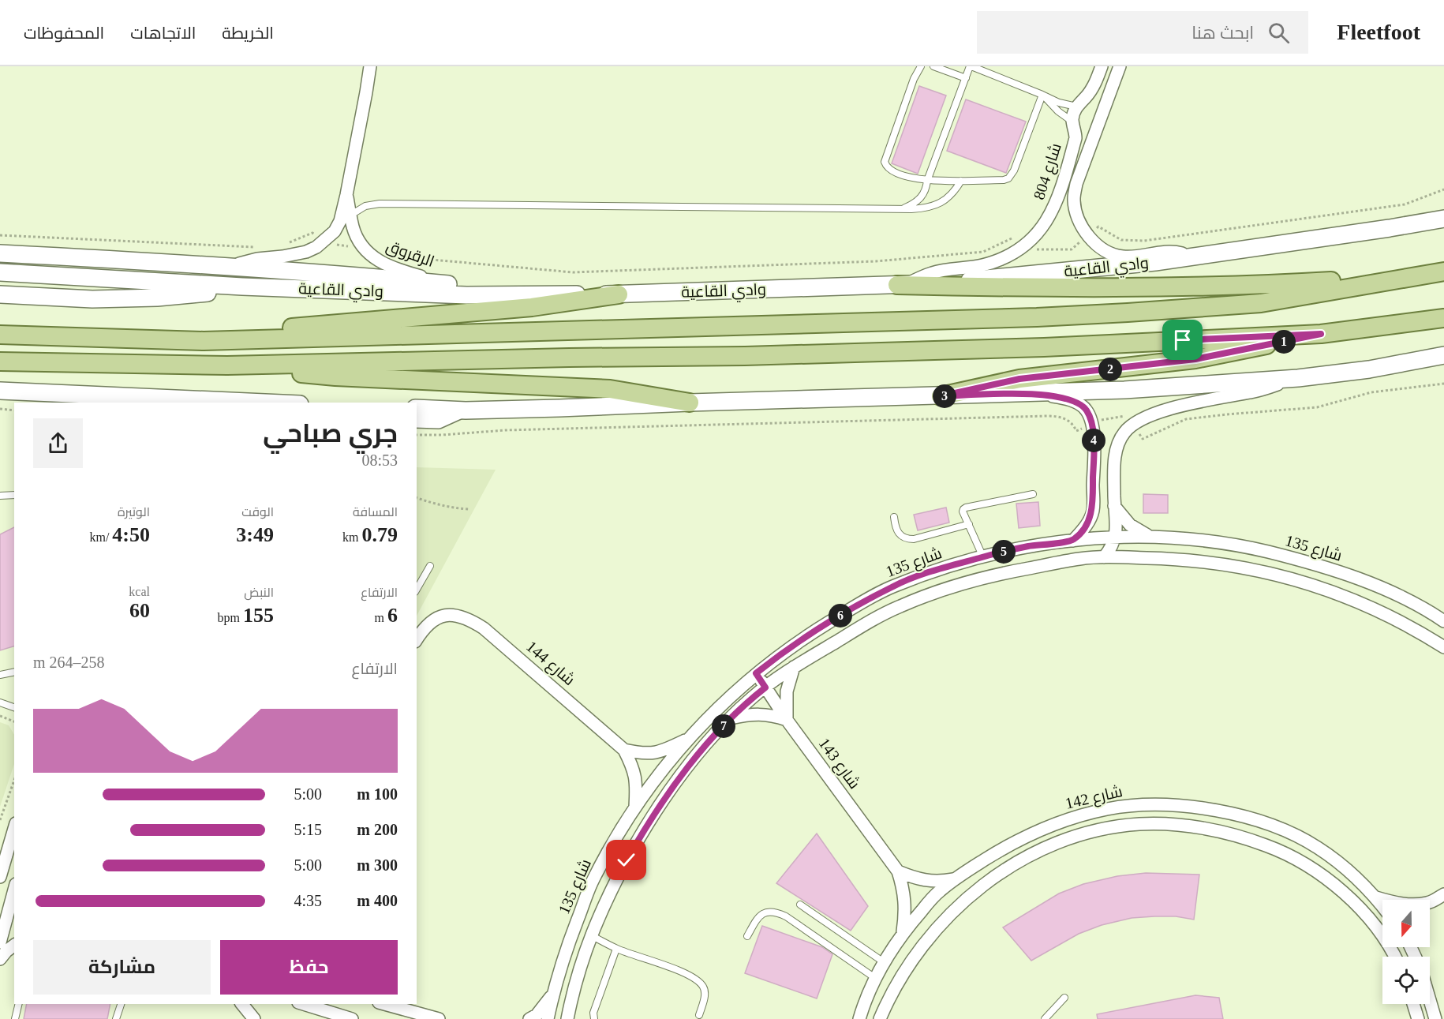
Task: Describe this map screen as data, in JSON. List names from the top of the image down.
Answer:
{
  "streets": {
    "street": [
      "شارع 804",
      "الرقروق",
      "وادي القاعية",
      "شارع 135",
      "شارع 144",
      "شارع 143",
      "شارع 142"
    ]
  },
  "crossings": [
    ["شارع 804", "وادي القاعية"],
    ["شارع 135", "شارع 144"],
    ["شارع 135", "شارع 143"],
    ["شارع 143", "شارع 142"]
  ],
  "north": "bottom",
  "page": {
    "header": "Fleetfoot",
    "search": "ابحث هنا",
    "nav": ["الخريطة", "الاتجاهات", "المحفوظات"],
    "pins": [
      "1",
      "2",
      "3",
      "4",
      "5",
      "6",
      "7"
    ],
    "heading": ["جري صباحي", "08:53"],
    "stats": [
      ["المسافة", "0.79 km"],
      ["الوقت", "3:49"],
      ["الوتيرة", "4:50 /km"],
      ["الارتفاع", "6 m"],
      ["النبض", "155 bpm"],
      ["kcal", "60"]
    ],
    "chart": ["الارتفاع", "258–264 m"],
    "list": [
      {
        "name": "100 m",
        "note": "5:00"
      },
      {
        "name": "200 m",
        "note": "5:15"
      },
      {
        "name": "300 m",
        "note": "5:00"
      },
      {
        "name": "400 m",
        "note": "4:35"
      }
    ],
    "buttons": ["حفظ", "مشاركة"]
  }
}
